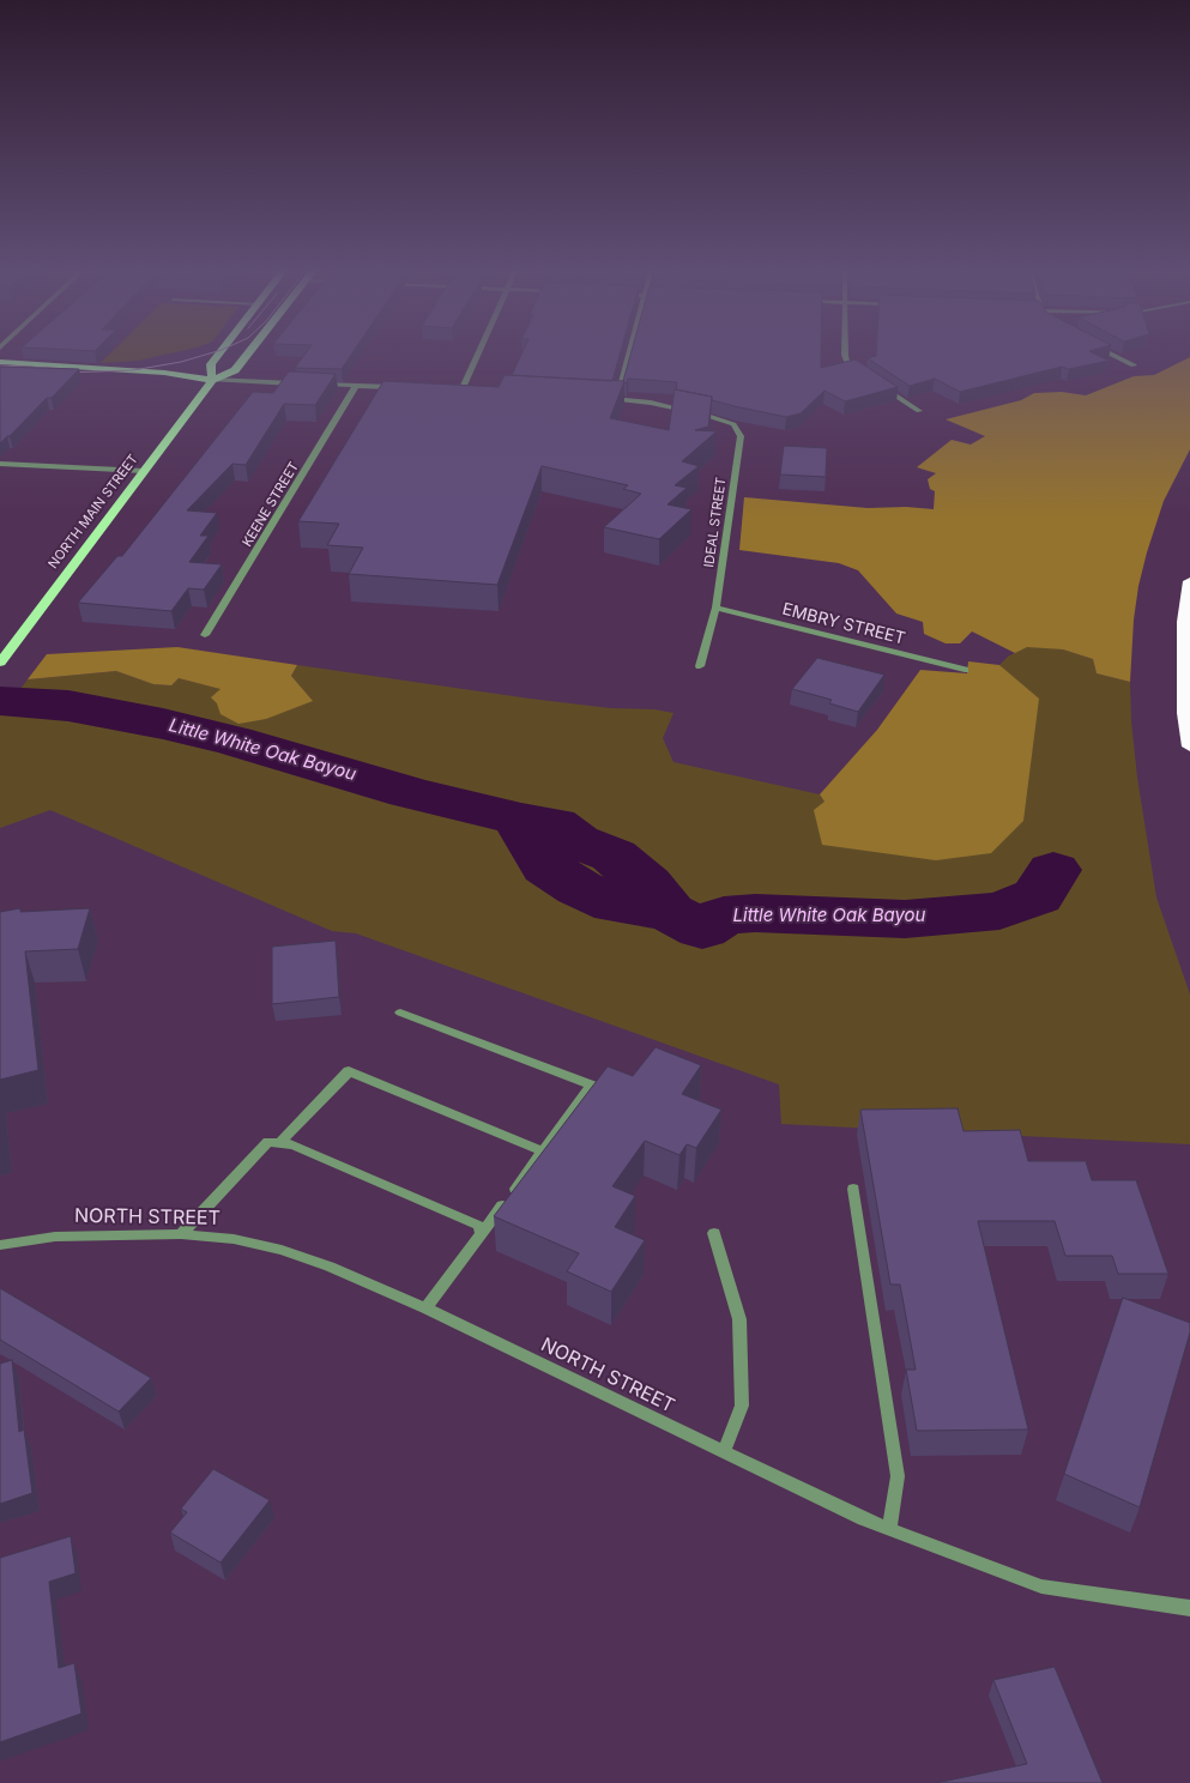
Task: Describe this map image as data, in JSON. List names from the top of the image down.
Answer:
{
  "streets": {
    "main road": ["NORTH MAIN STREET"],
    "street": [
      "KEENE STREET",
      "IDEAL STREET",
      "EMBRY STREET",
      "NORTH STREET"
    ]
  },
  "crossings": [
    ["IDEAL STREET", "EMBRY STREET"]
  ],
  "water": ["Little White Oak Bayou"]
}
